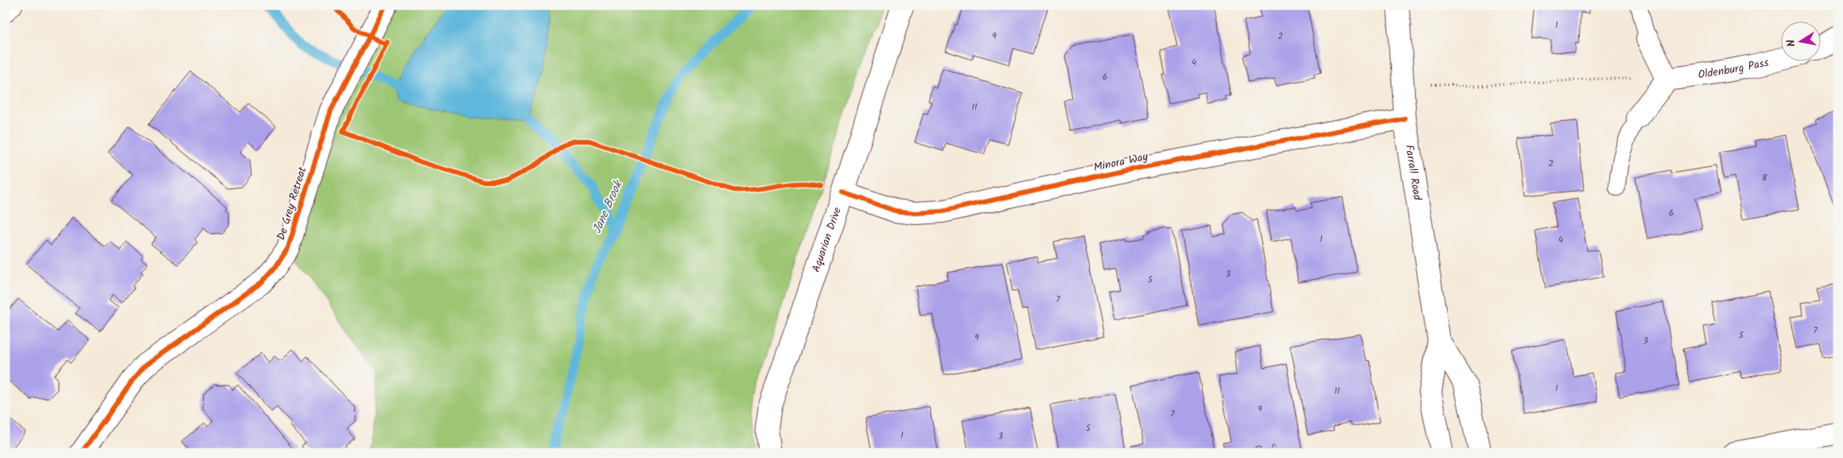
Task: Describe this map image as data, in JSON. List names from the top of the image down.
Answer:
{
  "streets": {
    "street": [
      "Oldenburg Pass",
      "Minora Way",
      "Farrall Road",
      "De Grey Retreat",
      "Aquarian Drive"
    ]
  },
  "crossings": [
    ["Minora Way", "Farrall Road"],
    ["Minora Way", "Aquarian Drive"]
  ],
  "water": ["Jane Brook"],
  "house_numbers": [
    "1",
    "9",
    "2",
    "4",
    "6",
    "11",
    "2",
    "8",
    "6",
    "1",
    "4",
    "3",
    "5",
    "7",
    "7",
    "5",
    "9",
    "3",
    "1",
    "11",
    "9",
    "7",
    "5",
    "1",
    "3"
  ],
  "north": "left"
}
